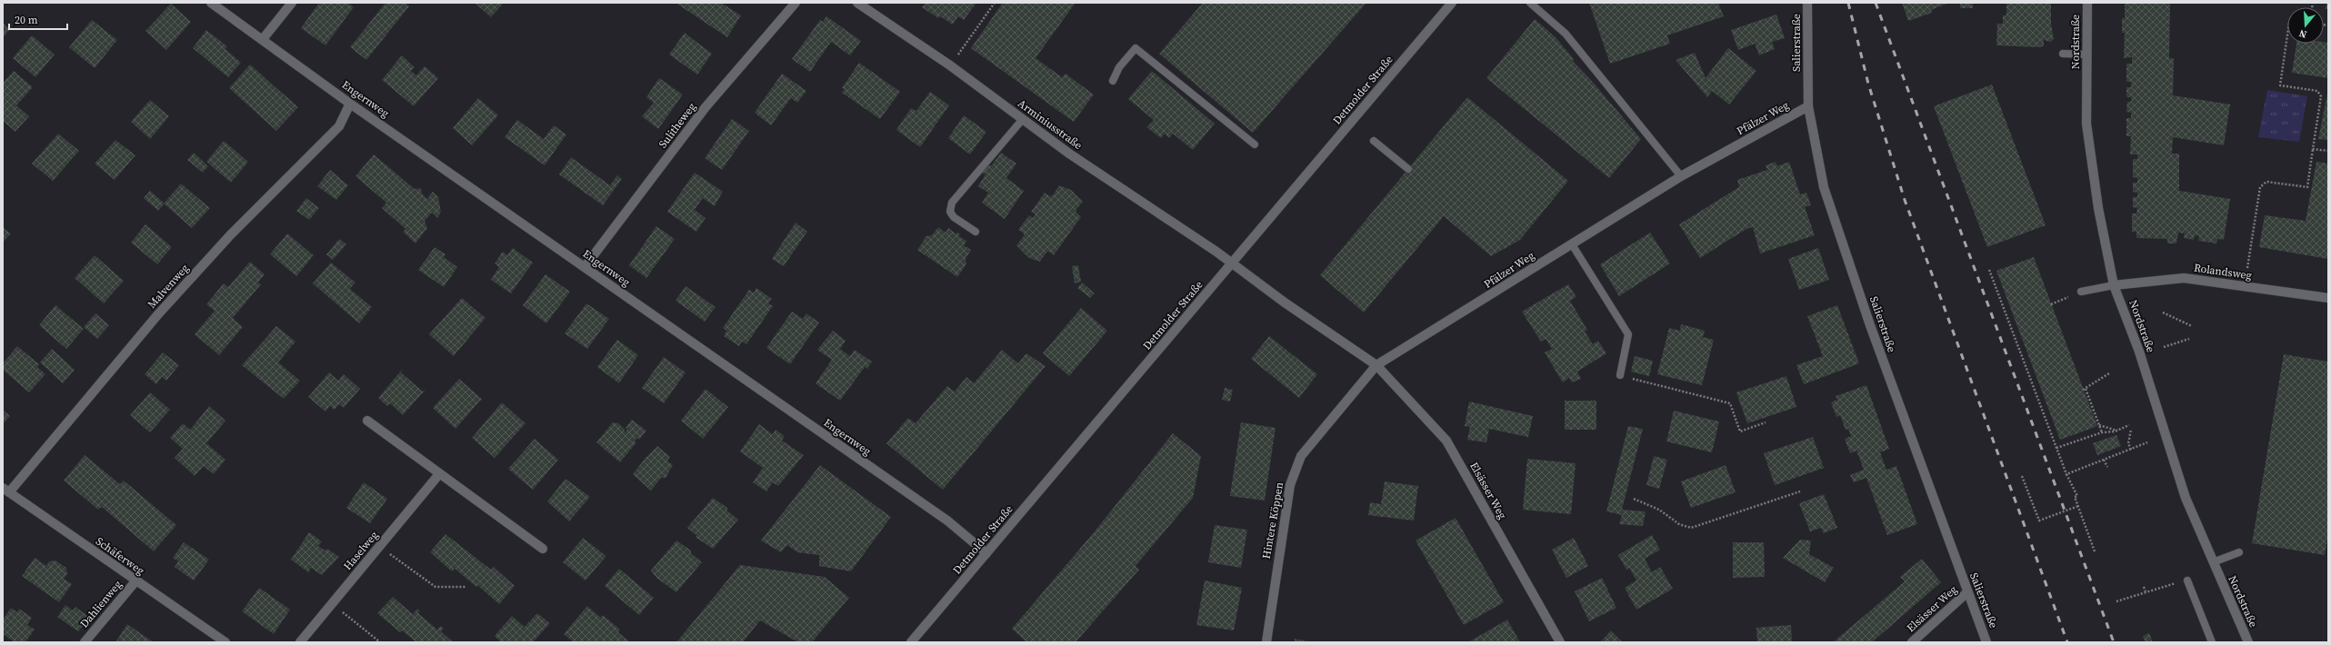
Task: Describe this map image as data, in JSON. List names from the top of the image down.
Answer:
{
  "streets": {
    "street": [
      "Nordstraße",
      "Salierstraße",
      "Detmolder Straße",
      "Engernweg",
      "Pfälzer Weg",
      "Arminiusstraße",
      "Sulitheweg",
      "Rolandsweg",
      "Malvenweg",
      "Elsässer Weg",
      "Hintere Köppen",
      "Haselweg",
      "Schäferweg",
      "Dahlienweg"
    ]
  },
  "crossings": [
    ["Nordstraße", "Rolandsweg"],
    ["Salierstraße", "Pfälzer Weg"],
    ["Salierstraße", "Elsässer Weg"],
    ["Detmolder Straße", "Engernweg"],
    ["Detmolder Straße", "Arminiusstraße"],
    ["Engernweg", "Sulitheweg"],
    ["Engernweg", "Malvenweg"],
    ["Pfälzer Weg", "Elsässer Weg"],
    ["Pfälzer Weg", "Hintere Köppen"],
    ["Malvenweg", "Schäferweg"],
    ["Elsässer Weg", "Hintere Köppen"],
    ["Schäferweg", "Dahlienweg"]
  ],
  "scale_bar": "20 m",
  "north": "bottom"
}
